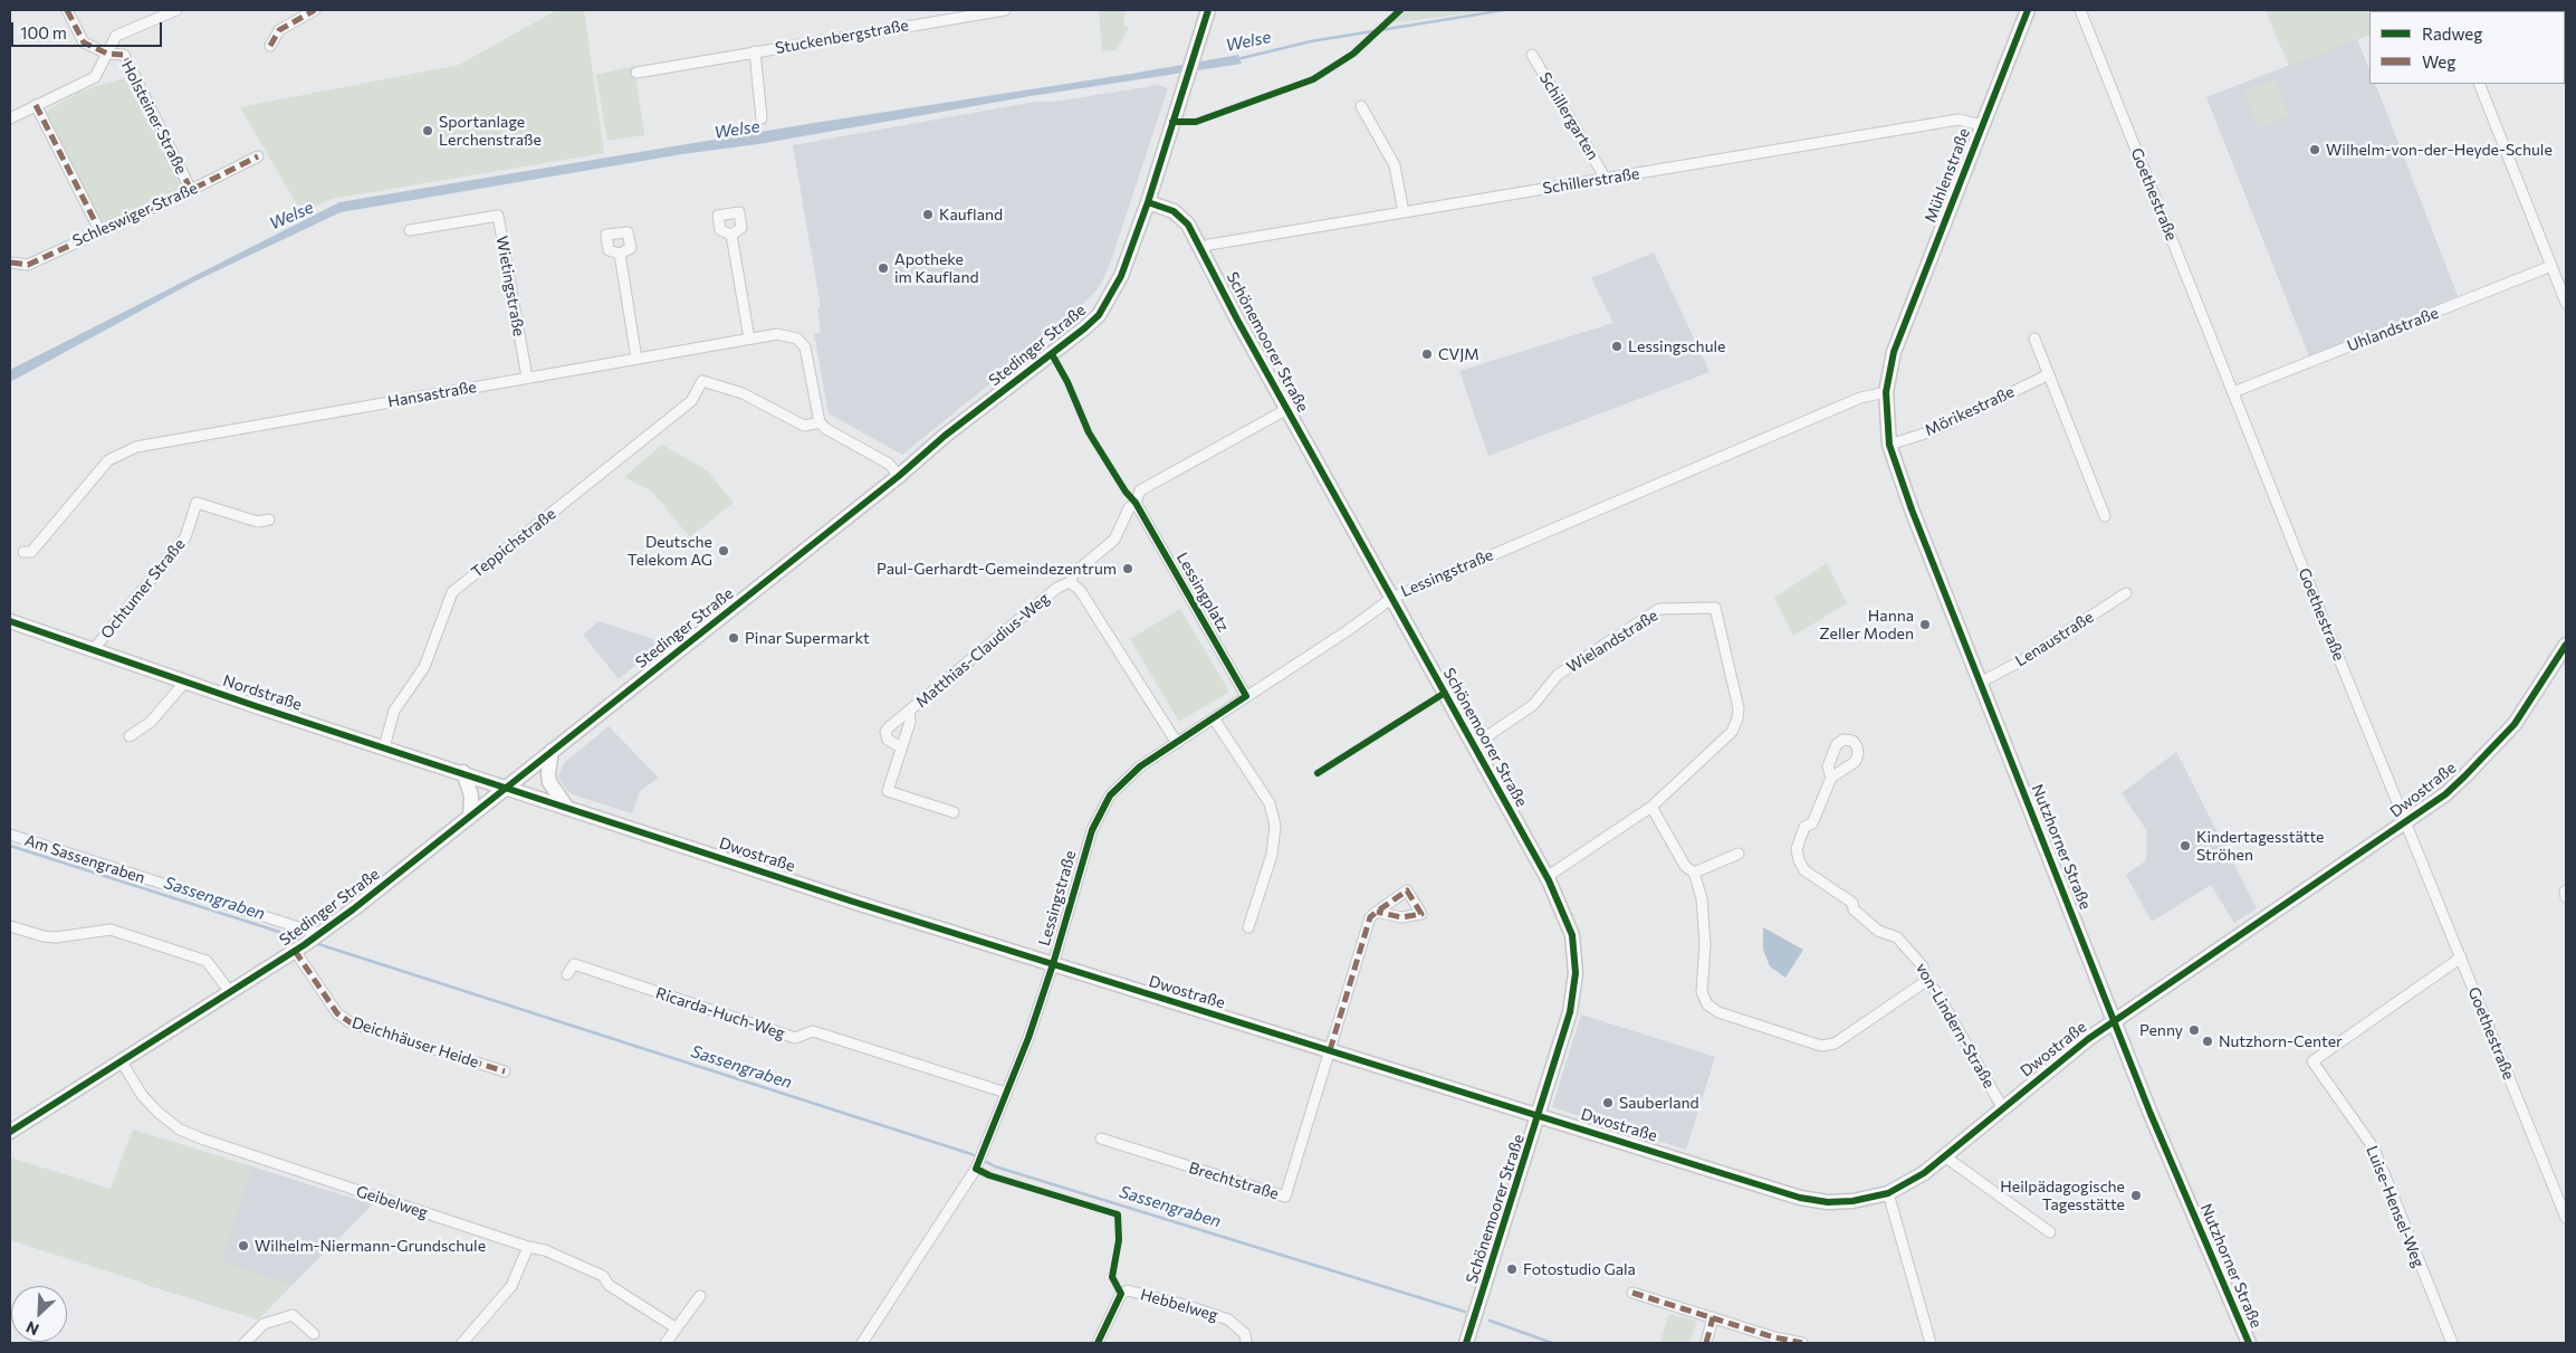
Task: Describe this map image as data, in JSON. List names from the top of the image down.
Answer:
{
  "streets": {
    "street": [
      "Stuckenbergstraße",
      "Schillergarten",
      "Holsteiner Straße",
      "Mühlenstraße",
      "Schillerstraße",
      "Goethestraße",
      "Schleswiger Straße",
      "Wietingstraße",
      "Uhlandstraße",
      "Schönemoorer Straße",
      "Stedinger Straße",
      "Hansastraße",
      "Mörikestraße",
      "Teppichstraße",
      "Lessingstraße",
      "Ochtumer Straße",
      "Lessingplatz",
      "Lenaustraße",
      "Wielandstraße",
      "Matthias-Claudius-Weg",
      "Nordstraße",
      "Dwostraße",
      "Nutzhorner Straße",
      "Am Sassengraben",
      "Ricarda-Huch-Weg",
      "von-Lindern-Straße",
      "Deichhäuser Heide",
      "Brechtstraße",
      "Geibelweg",
      "Luise-Hensel-Weg",
      "Hebbelweg"
    ]
  },
  "crossings": [
    ["Schillergarten", "Schillerstraße"],
    ["Holsteiner Straße", "Schleswiger Straße"],
    ["Mühlenstraße", "Schillerstraße"],
    ["Mühlenstraße", "Nutzhorner Straße"],
    ["Schillerstraße", "Schönemoorer Straße"],
    ["Goethestraße", "Uhlandstraße"],
    ["Goethestraße", "Dwostraße"],
    ["Goethestraße", "Luise-Hensel-Weg"],
    ["Wietingstraße", "Hansastraße"],
    ["Schönemoorer Straße", "Stedinger Straße"],
    ["Schönemoorer Straße", "Lessingstraße"],
    ["Schönemoorer Straße", "Wielandstraße"],
    ["Schönemoorer Straße", "Matthias-Claudius-Weg"],
    ["Schönemoorer Straße", "Dwostraße"],
    ["Stedinger Straße", "Nordstraße"],
    ["Stedinger Straße", "Dwostraße"],
    ["Stedinger Straße", "Am Sassengraben"],
    ["Stedinger Straße", "Deichhäuser Heide"],
    ["Stedinger Straße", "Geibelweg"],
    ["Hansastraße", "Teppichstraße"],
    ["Mörikestraße", "Nutzhorner Straße"],
    ["Teppichstraße", "Nordstraße"],
    ["Lessingstraße", "Lessingplatz"],
    ["Lessingstraße", "Dwostraße"],
    ["Lessingstraße", "Nutzhorner Straße"],
    ["Lessingstraße", "Ricarda-Huch-Weg"],
    ["Ochtumer Straße", "Nordstraße"],
    ["Lessingplatz", "Matthias-Claudius-Weg"],
    ["Lenaustraße", "Nutzhorner Straße"],
    ["Nordstraße", "Dwostraße"],
    ["Dwostraße", "Nutzhorner Straße"],
    ["Dwostraße", "von-Lindern-Straße"],
    ["Dwostraße", "Brechtstraße"],
    ["Am Sassengraben", "Deichhäuser Heide"]
  ],
  "water": ["Welse", "Sassengraben"],
  "places": [
    "Sportanlage Lerchenstraße",
    "Wilhelm-von-der-Heyde-Schule",
    "Kaufland",
    "Apotheke im Kaufland",
    "Lessingschule",
    "CVJM",
    "Deutsche Telekom AG",
    "Paul-Gerhardt-Gemeindezentrum",
    "Hanna Zeller Moden",
    "Pinar Supermarkt",
    "Kindertagesstätte Ströhen",
    "Penny",
    "Nutzhorn-Center",
    "Sauberland",
    "Heilpädagogische Tagesstätte",
    "Wilhelm-Niermann-Grundschule",
    "Fotostudio Gala"
  ],
  "legend": ["Radweg", "Weg"],
  "scale_bar": "100 m",
  "north": "bottom left"
}
